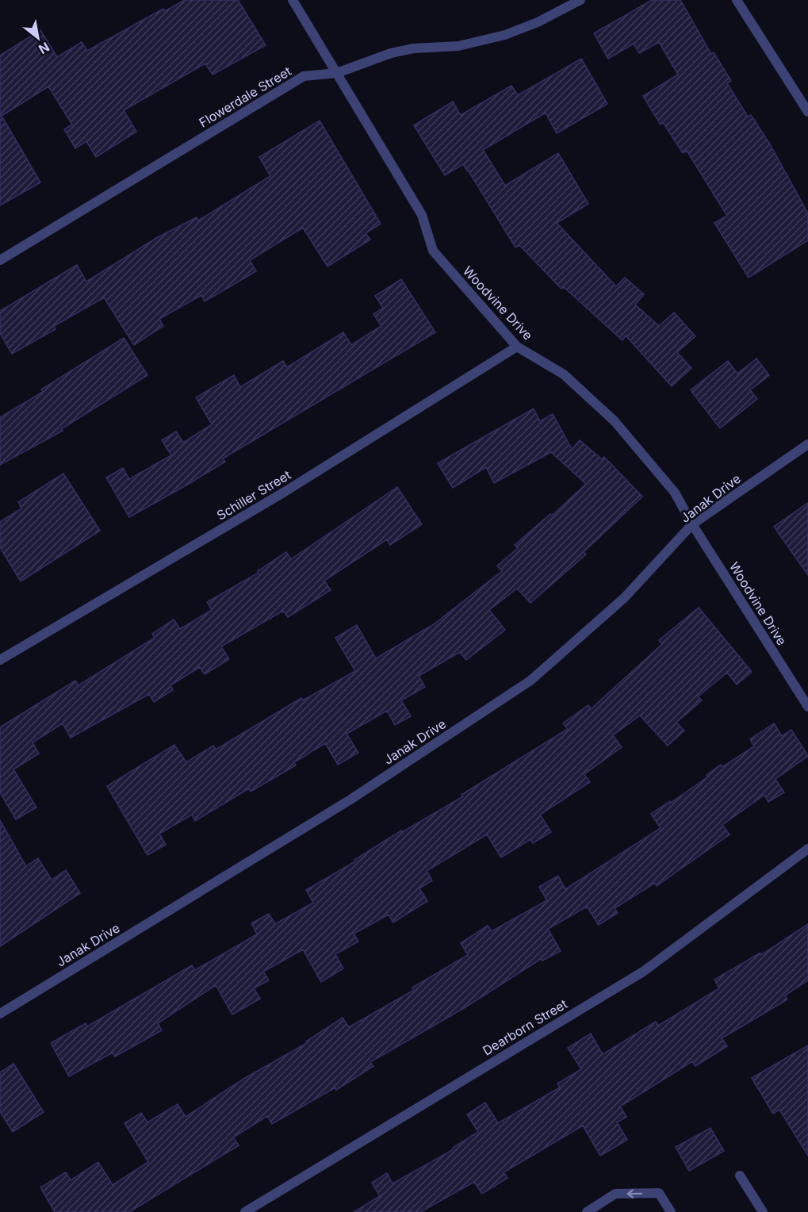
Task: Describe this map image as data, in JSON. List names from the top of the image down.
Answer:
{
  "streets": {
    "street": [
      "Flowerdale Street",
      "Woodvine Drive",
      "Schiller Street",
      "Janak Drive",
      "Dearborn Street"
    ]
  },
  "crossings": [
    ["Flowerdale Street", "Woodvine Drive"],
    ["Woodvine Drive", "Schiller Street"],
    ["Woodvine Drive", "Janak Drive"]
  ],
  "north": "bottom right"
}
